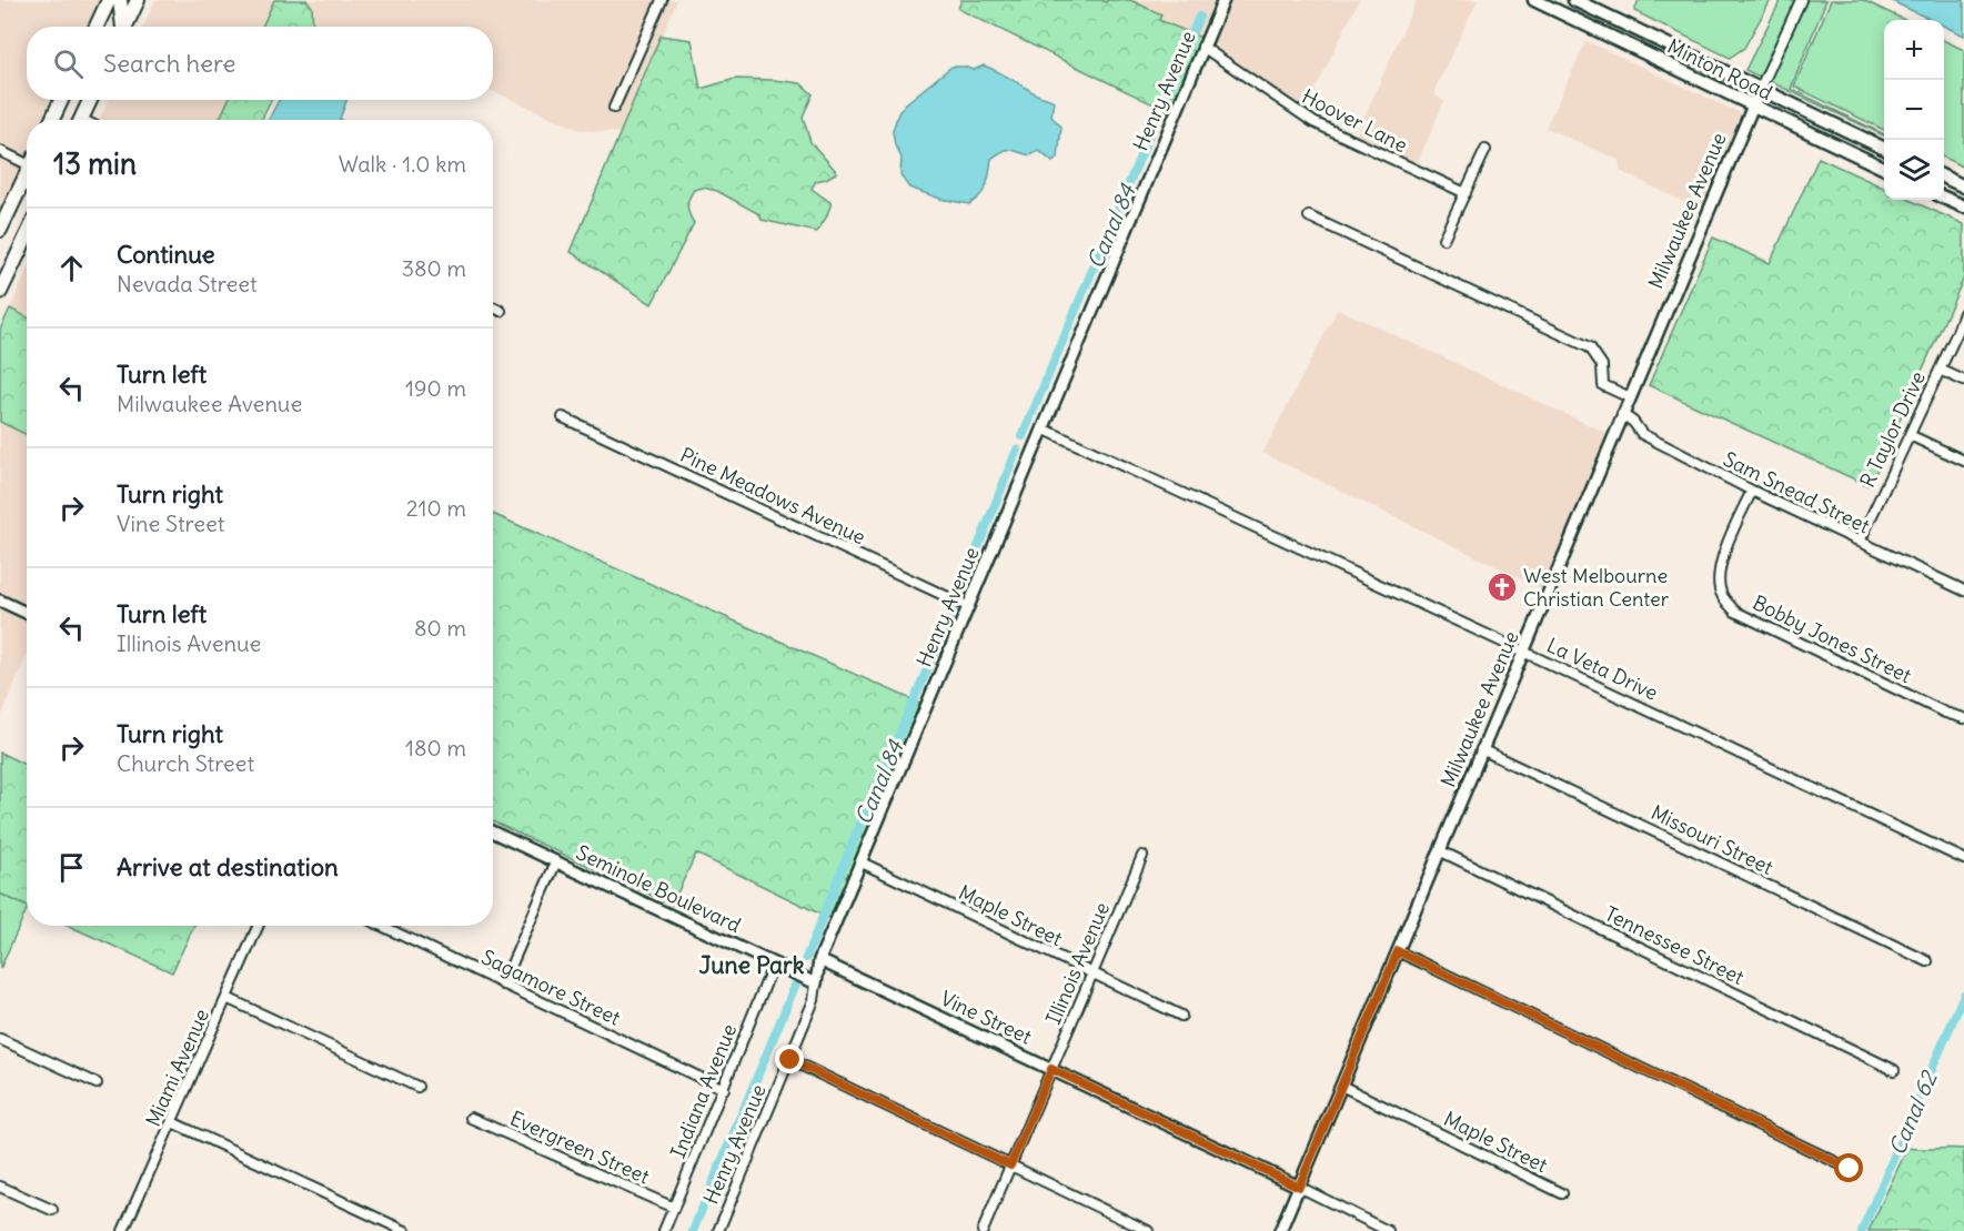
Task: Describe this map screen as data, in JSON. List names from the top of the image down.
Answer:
{
  "streets": {
    "main road": ["Minton Road"],
    "street": [
      "Henry Avenue",
      "Hoover Lane",
      "Milwaukee Avenue",
      "R Taylor Drive",
      "Sam Snead Street",
      "Pine Meadows Avenue",
      "Bobby Jones Street",
      "La Veta Drive",
      "Missouri Street",
      "Seminole Boulevard",
      "Maple Street",
      "Tennessee Street",
      "Illinois Avenue",
      "Sagamore Street",
      "Vine Street",
      "Miami Avenue",
      "Indiana Avenue",
      "Evergreen Street"
    ]
  },
  "crossings": [
    ["Minton Road", "Milwaukee Avenue"],
    ["Henry Avenue", "Hoover Lane"],
    ["Henry Avenue", "Pine Meadows Avenue"],
    ["Henry Avenue", "La Veta Drive"],
    ["Henry Avenue", "Seminole Boulevard"],
    ["Henry Avenue", "Maple Street"],
    ["Henry Avenue", "Vine Street"],
    ["Milwaukee Avenue", "Sam Snead Street"],
    ["Milwaukee Avenue", "La Veta Drive"],
    ["Milwaukee Avenue", "Missouri Street"],
    ["Milwaukee Avenue", "Maple Street"],
    ["Milwaukee Avenue", "Tennessee Street"],
    ["Milwaukee Avenue", "Vine Street"],
    ["R Taylor Drive", "Sam Snead Street"],
    ["Sam Snead Street", "Bobby Jones Street"],
    ["Seminole Boulevard", "Indiana Avenue"],
    ["Maple Street", "Illinois Avenue"],
    ["Illinois Avenue", "Vine Street"],
    ["Sagamore Street", "Indiana Avenue"],
    ["Indiana Avenue", "Evergreen Street"]
  ],
  "districts": ["June Park"],
  "water": ["Canal 84", "Canal 62"],
  "places": {
    "church": ["West Melbourne Christian Center"]
  },
  "page": {
    "map_buttons": ["+", "−"],
    "search": "Search here",
    "heading": ["13 min", "Walk · 1.0 km"],
    "list": [
      ["Continue", "Nevada Street", "380 m"],
      ["Turn left", "Milwaukee Avenue", "190 m"],
      ["Turn right", "Vine Street", "210 m"],
      ["Turn left", "Illinois Avenue", "80 m"],
      ["Turn right", "Church Street", "180 m"],
      "Arrive at destination"
    ]
  }
}
